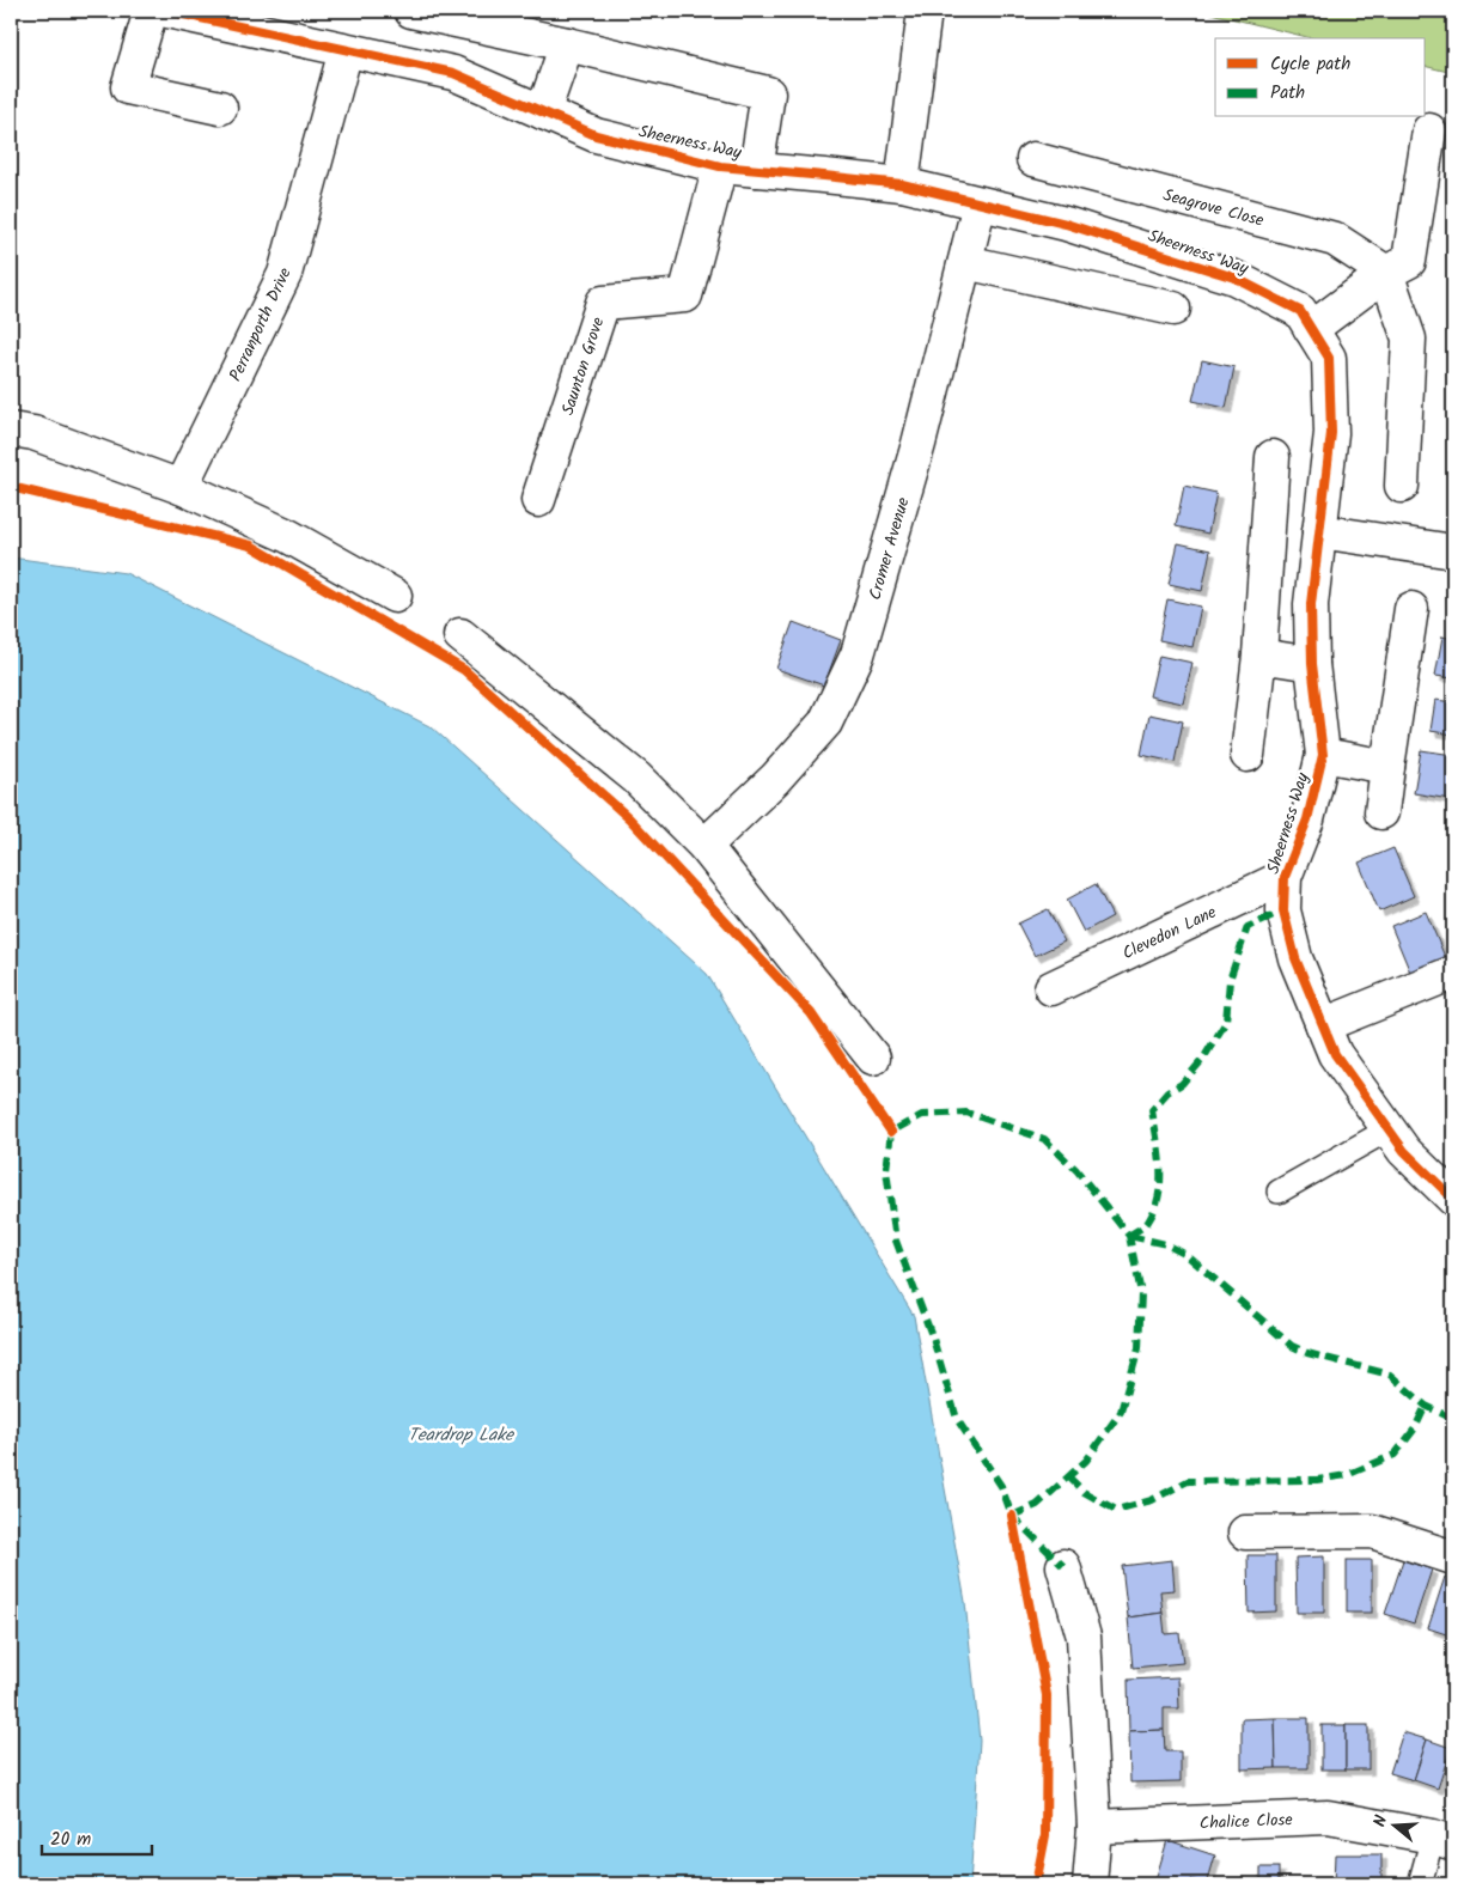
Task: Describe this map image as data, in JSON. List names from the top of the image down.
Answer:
{
  "streets": {
    "street": [
      "Sheerness Way",
      "Seagrove Close",
      "Perranporth Drive",
      "Saunton Grove",
      "Cromer Avenue",
      "Clevedon Lane",
      "Chalice Close"
    ]
  },
  "crossings": [
    ["Sheerness Way", "Perranporth Drive"],
    ["Sheerness Way", "Saunton Grove"],
    ["Sheerness Way", "Cromer Avenue"],
    ["Sheerness Way", "Clevedon Lane"]
  ],
  "water": ["Teardrop Lake"],
  "legend": ["Cycle path", "Path"],
  "scale_bar": "20 m",
  "north": "left"
}
